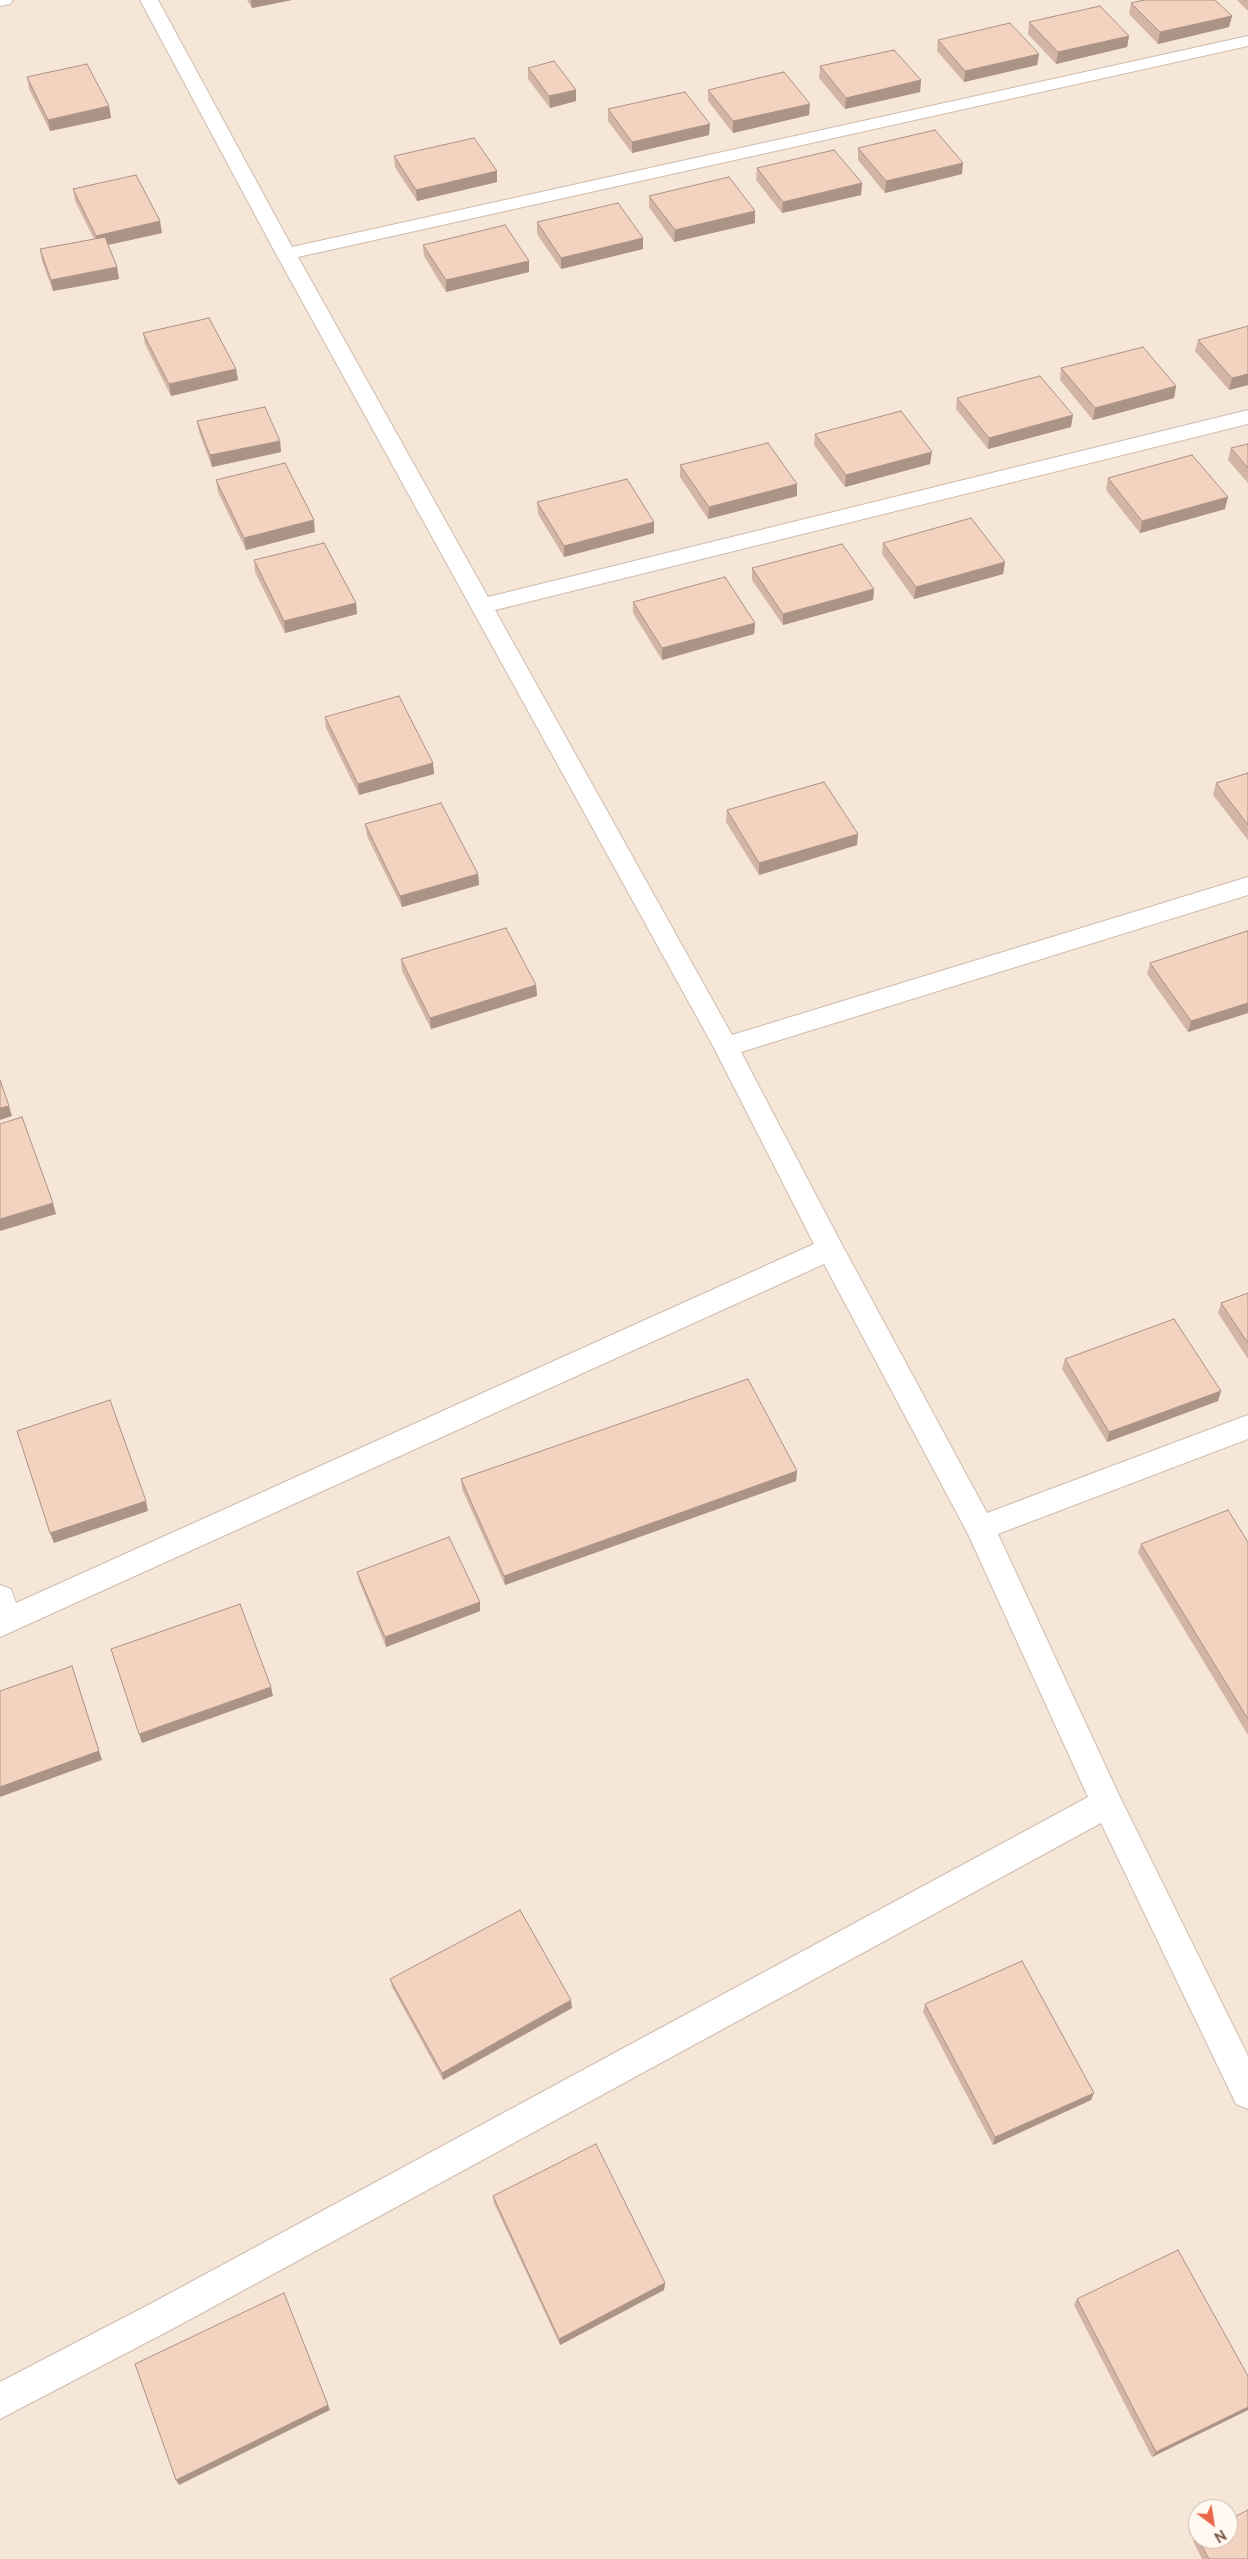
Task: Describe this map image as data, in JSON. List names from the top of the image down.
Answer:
{
  "north": "bottom right"
}
